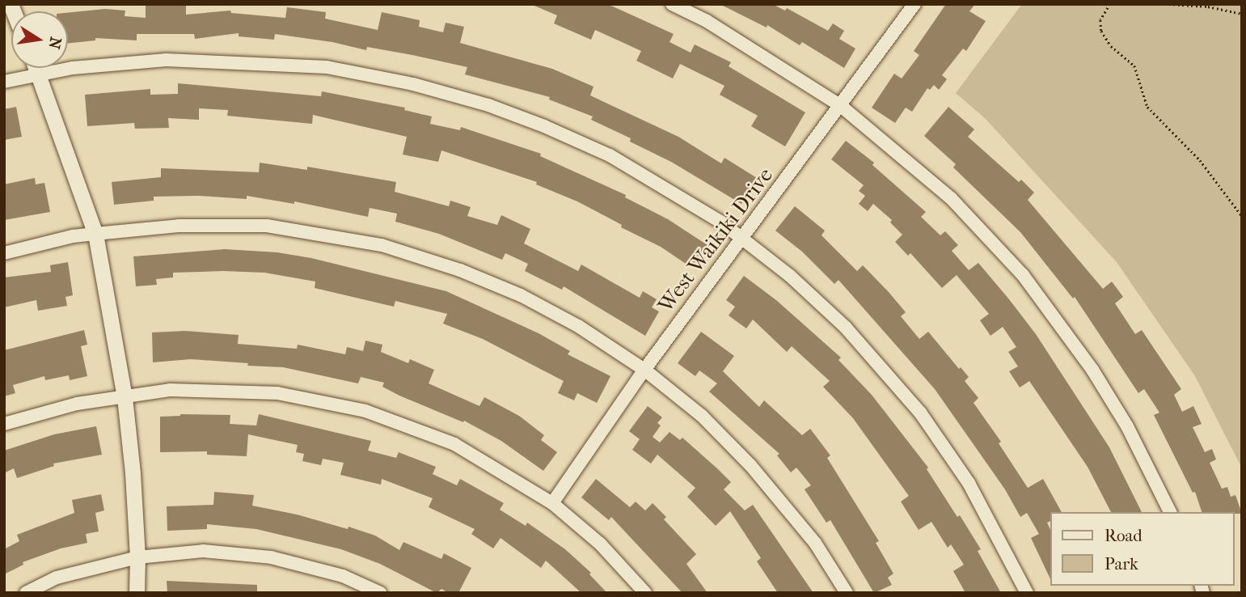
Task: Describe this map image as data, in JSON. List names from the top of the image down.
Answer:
{
  "streets": {
    "street": ["West Waikiki Drive"]
  },
  "legend": ["Road", "Park"],
  "north": "right"
}
